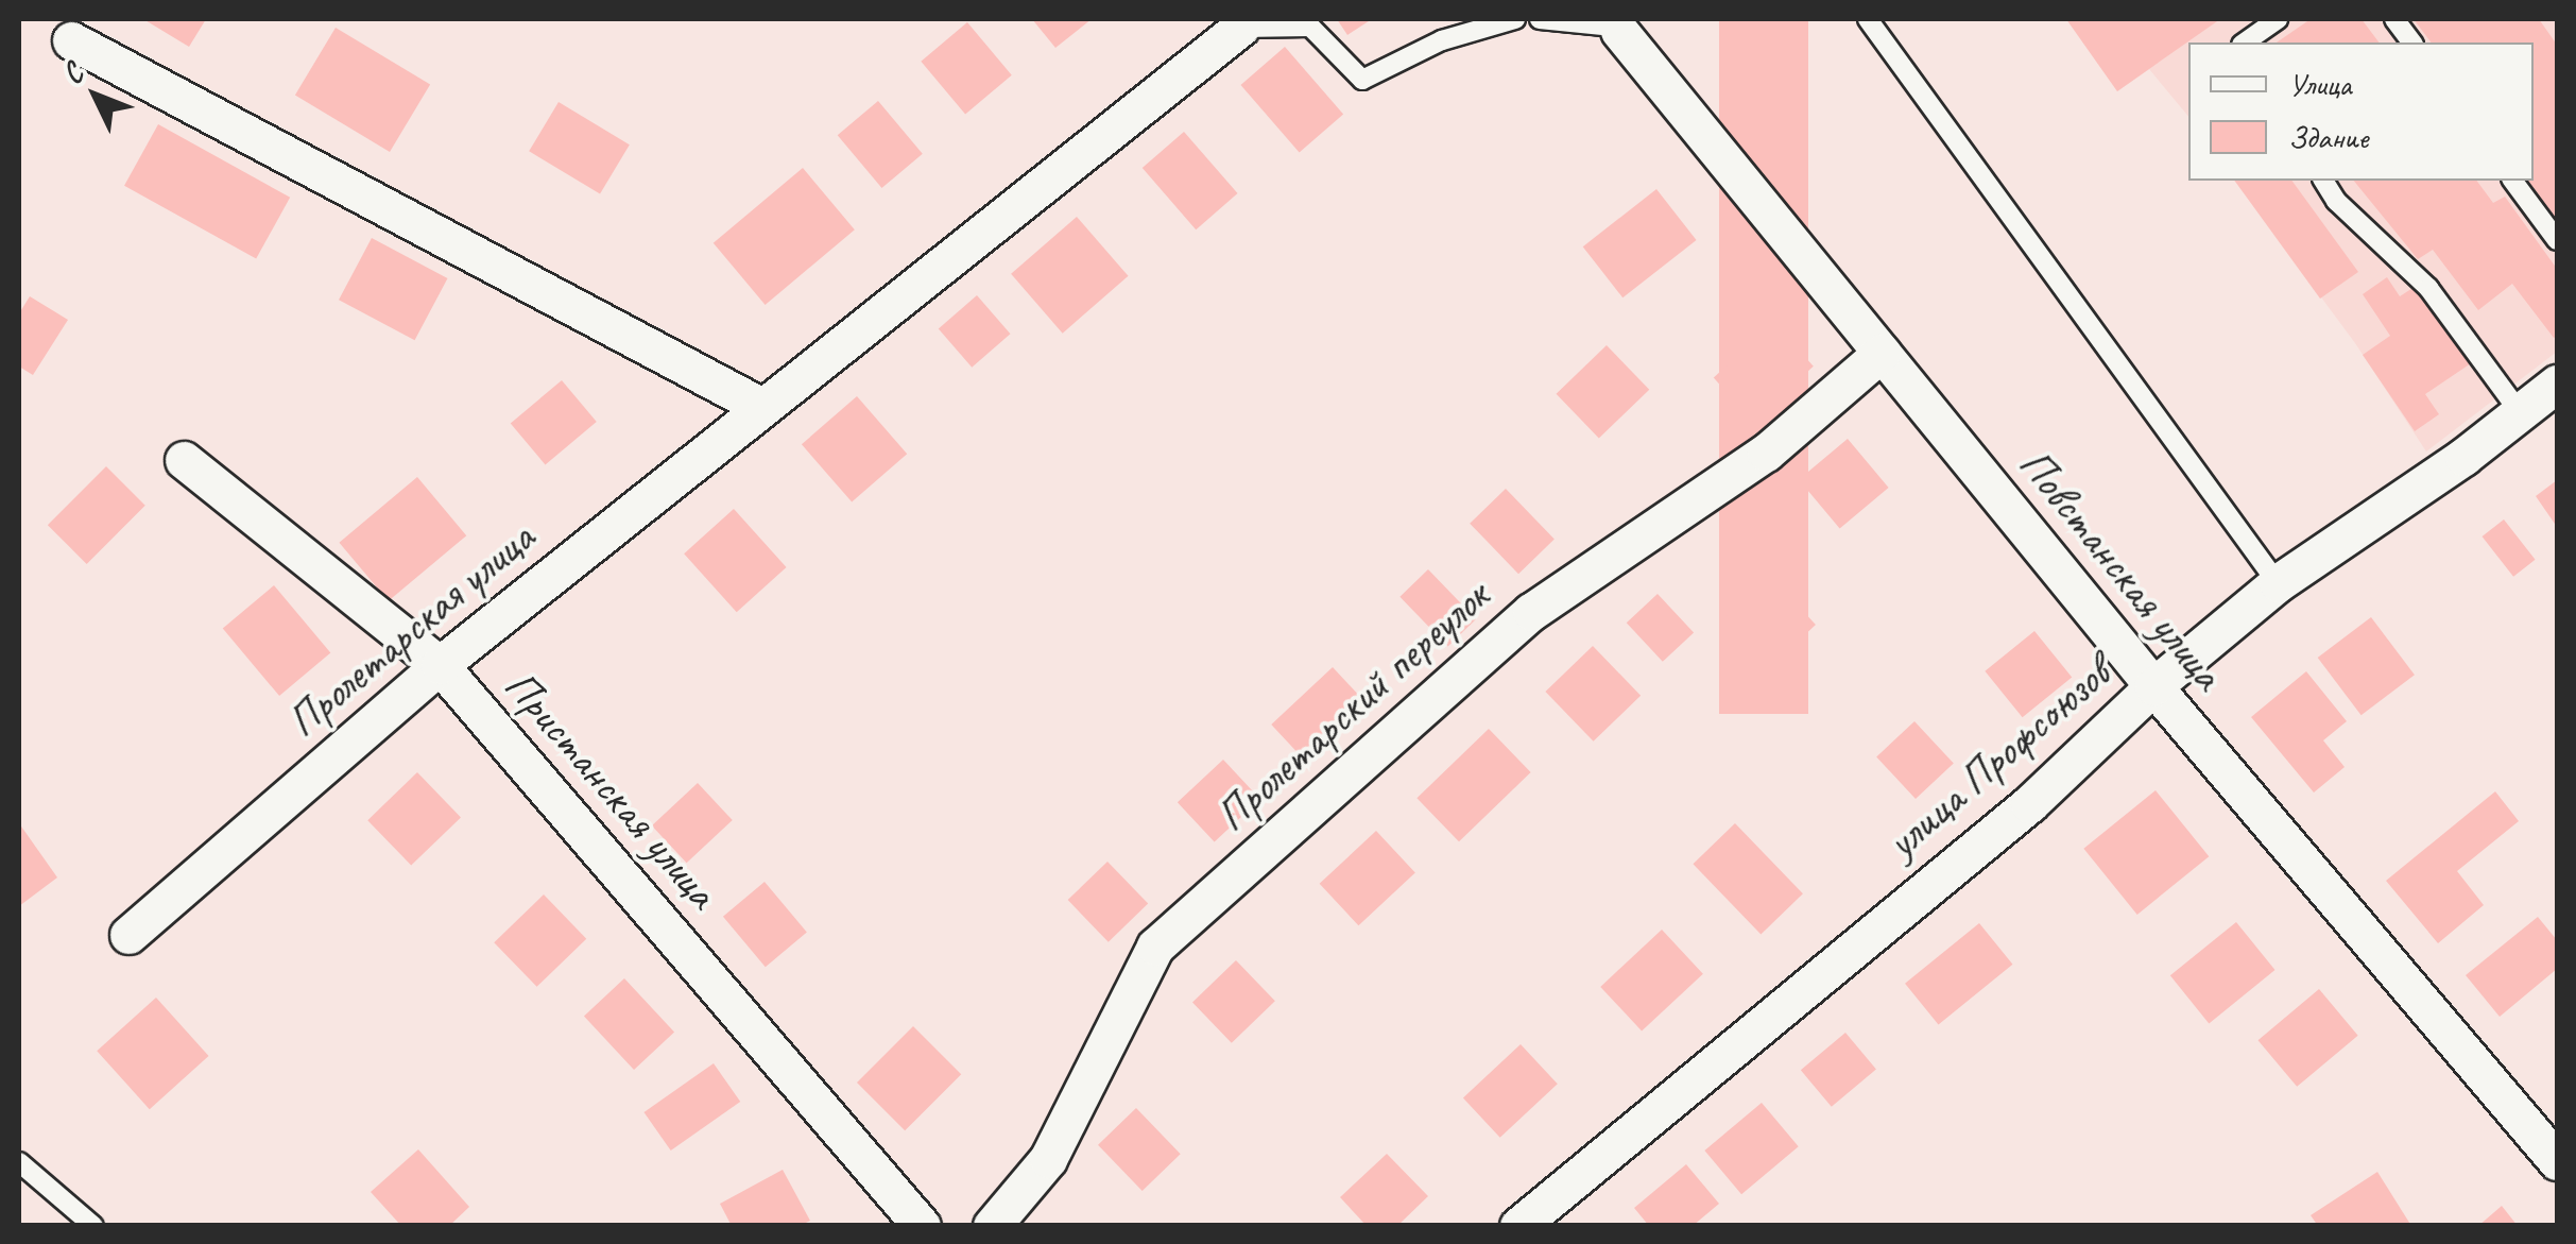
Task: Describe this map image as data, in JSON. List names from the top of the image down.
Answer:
{
  "streets": {
    "street": [
      "Повстанская улица",
      "Пролетарская улица",
      "Пролетарский переулок",
      "улица Профсоюзов",
      "Пристанская улица"
    ]
  },
  "crossings": [
    ["Повстанская улица", "Пролетарский переулок"],
    ["Повстанская улица", "улица Профсоюзов"],
    ["Пролетарская улица", "Пристанская улица"]
  ],
  "legend": ["Улица", "Здание"],
  "north": "top left"
}
